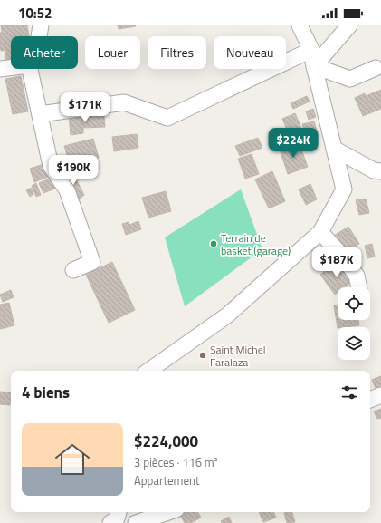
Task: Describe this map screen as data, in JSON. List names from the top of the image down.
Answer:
{
  "places": ["Terrain de basket (garage)", "Saint Michel Faralaza"],
  "page": {
    "status": "10:52",
    "chip": [
      "Acheter",
      "Louer",
      "Filtres",
      "Nouveau"
    ],
    "price": [
      "$171K",
      "$224K",
      "$190K",
      "$187K"
    ],
    "heading": "4 biens",
    "list": [
      {
        "name": "$224,000",
        "note": "3 pièces · 116 m² · Appartement"
      }
    ]
  }
}
